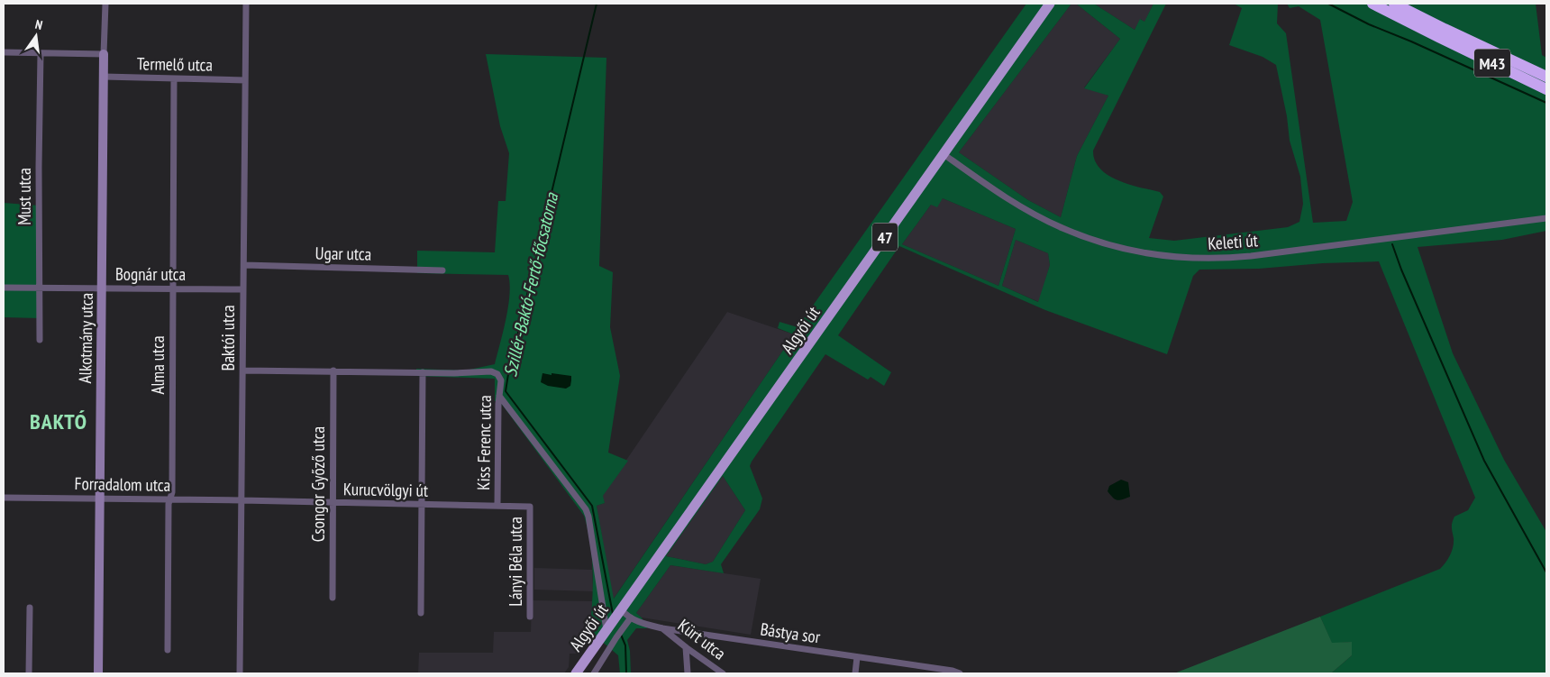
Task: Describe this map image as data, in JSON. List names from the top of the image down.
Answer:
{
  "streets": {
    "highway": ["M43"],
    "main road": ["47", "Algyői út"],
    "street": [
      "Termelő utca",
      "Must utca",
      "Keleti út",
      "Ugar utca",
      "Bognár utca",
      "Alkotmány utca",
      "Baktói utca",
      "Alma utca",
      "Kiss Ferenc utca",
      "Forradalom utca",
      "Csongor Győző utca",
      "Kurucvölgyi út",
      "Lányi Béla utca",
      "Bástya sor",
      "Kürt utca"
    ]
  },
  "crossings": [
    ["Termelő utca", "Alkotmány utca"],
    ["Termelő utca", "Baktói utca"],
    ["Termelő utca", "Alma utca"],
    ["Must utca", "Bognár utca"],
    ["Keleti út", "Algyői út"],
    ["Ugar utca", "Baktói utca"],
    ["Bognár utca", "Alkotmány utca"],
    ["Bognár utca", "Baktói utca"],
    ["Bognár utca", "Alma utca"],
    ["Algyői út", "Bástya sor"],
    ["Alkotmány utca", "Forradalom utca"],
    ["Baktói utca", "Forradalom utca"],
    ["Baktói utca", "Kurucvölgyi út"],
    ["Alma utca", "Forradalom utca"],
    ["Kiss Ferenc utca", "Kurucvölgyi út"],
    ["Forradalom utca", "Kurucvölgyi út"],
    ["Csongor Győző utca", "Kurucvölgyi út"],
    ["Kurucvölgyi út", "Lányi Béla utca"],
    ["Bástya sor", "Kürt utca"]
  ],
  "districts": ["BAKTÓ"],
  "water": ["Szillér-Baktó-Fertő-főcsatorna"],
  "north": "top"
}
